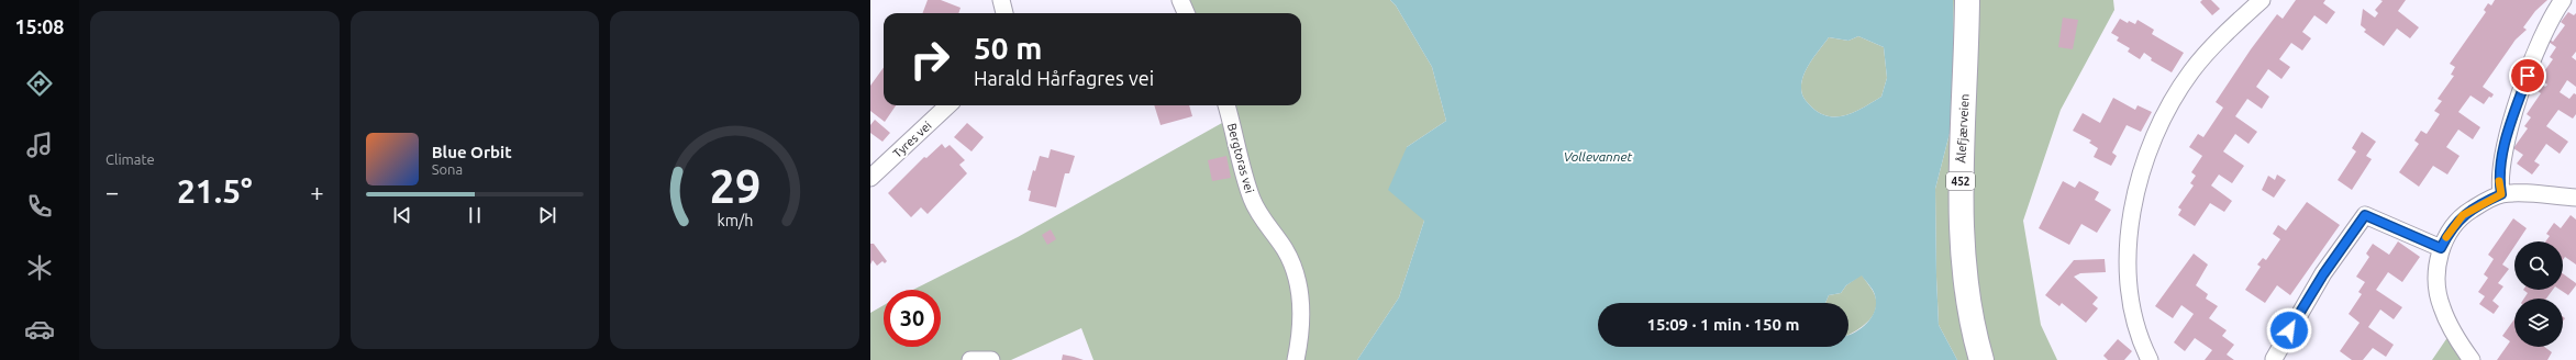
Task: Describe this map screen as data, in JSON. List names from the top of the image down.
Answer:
{
  "streets": {
    "main road": ["Ålefjærveien", "452"],
    "street": ["Tyres vei", "Bergtoras vei"]
  },
  "water": ["Vollevannet"],
  "page": {
    "tabs": "15:08",
    "tile": "Climate",
    "turn": ["50 m", "Harald Hårfagres vei"],
    "song": ["Blue Orbit", "Sona"],
    "heat": ["−", "21.5°", "+"],
    "limit": "30",
    "trip": "15:09 · 1 min · 150 m",
    "gauge": ["29", "km/h"]
  }
}
